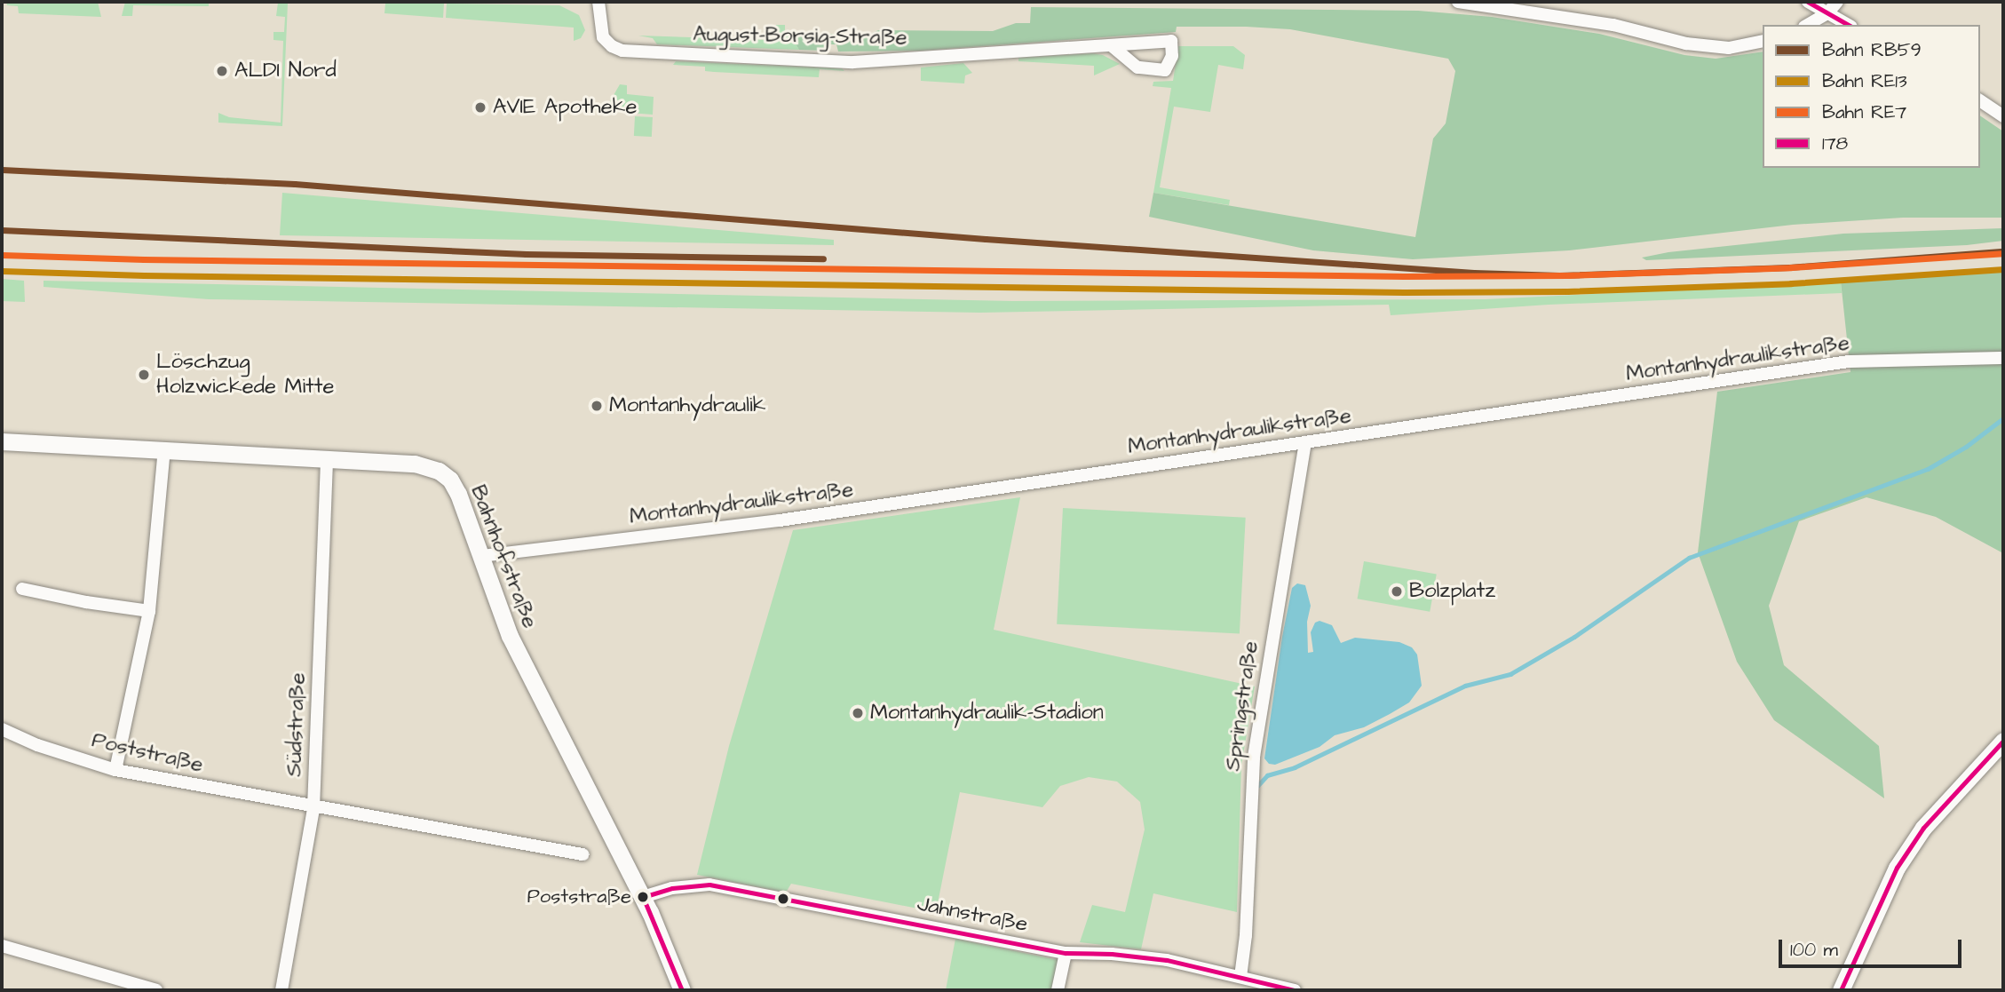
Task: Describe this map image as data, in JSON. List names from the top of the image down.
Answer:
{
  "streets": {
    "main road": ["Bahnhofstraße"],
    "street": [
      "August-Borsig-Straße",
      "Montanhydraulikstraße",
      "Springstraße",
      "Südstraße",
      "Poststraße",
      "Jahnstraße"
    ]
  },
  "crossings": [
    ["Montanhydraulikstraße", "Bahnhofstraße"],
    ["Montanhydraulikstraße", "Springstraße"],
    ["Bahnhofstraße", "Südstraße"],
    ["Bahnhofstraße", "Jahnstraße"],
    ["Springstraße", "Jahnstraße"],
    ["Südstraße", "Poststraße"]
  ],
  "places": [
    "ALDI Nord",
    "AVIE Apotheke",
    "Löschzug Holzwickede Mitte",
    "Montanhydraulik",
    "Bolzplatz",
    "Montanhydraulik-Stadion",
    "Poststraße"
  ],
  "lines": [
    "transit line 178",
    "rail line RB59",
    "rail line RE7",
    "rail line RE13"
  ],
  "legend": [
    "Bahn RB59",
    "Bahn RE13",
    "Bahn RE7",
    "178"
  ],
  "scale_bar": "100 m"
}
